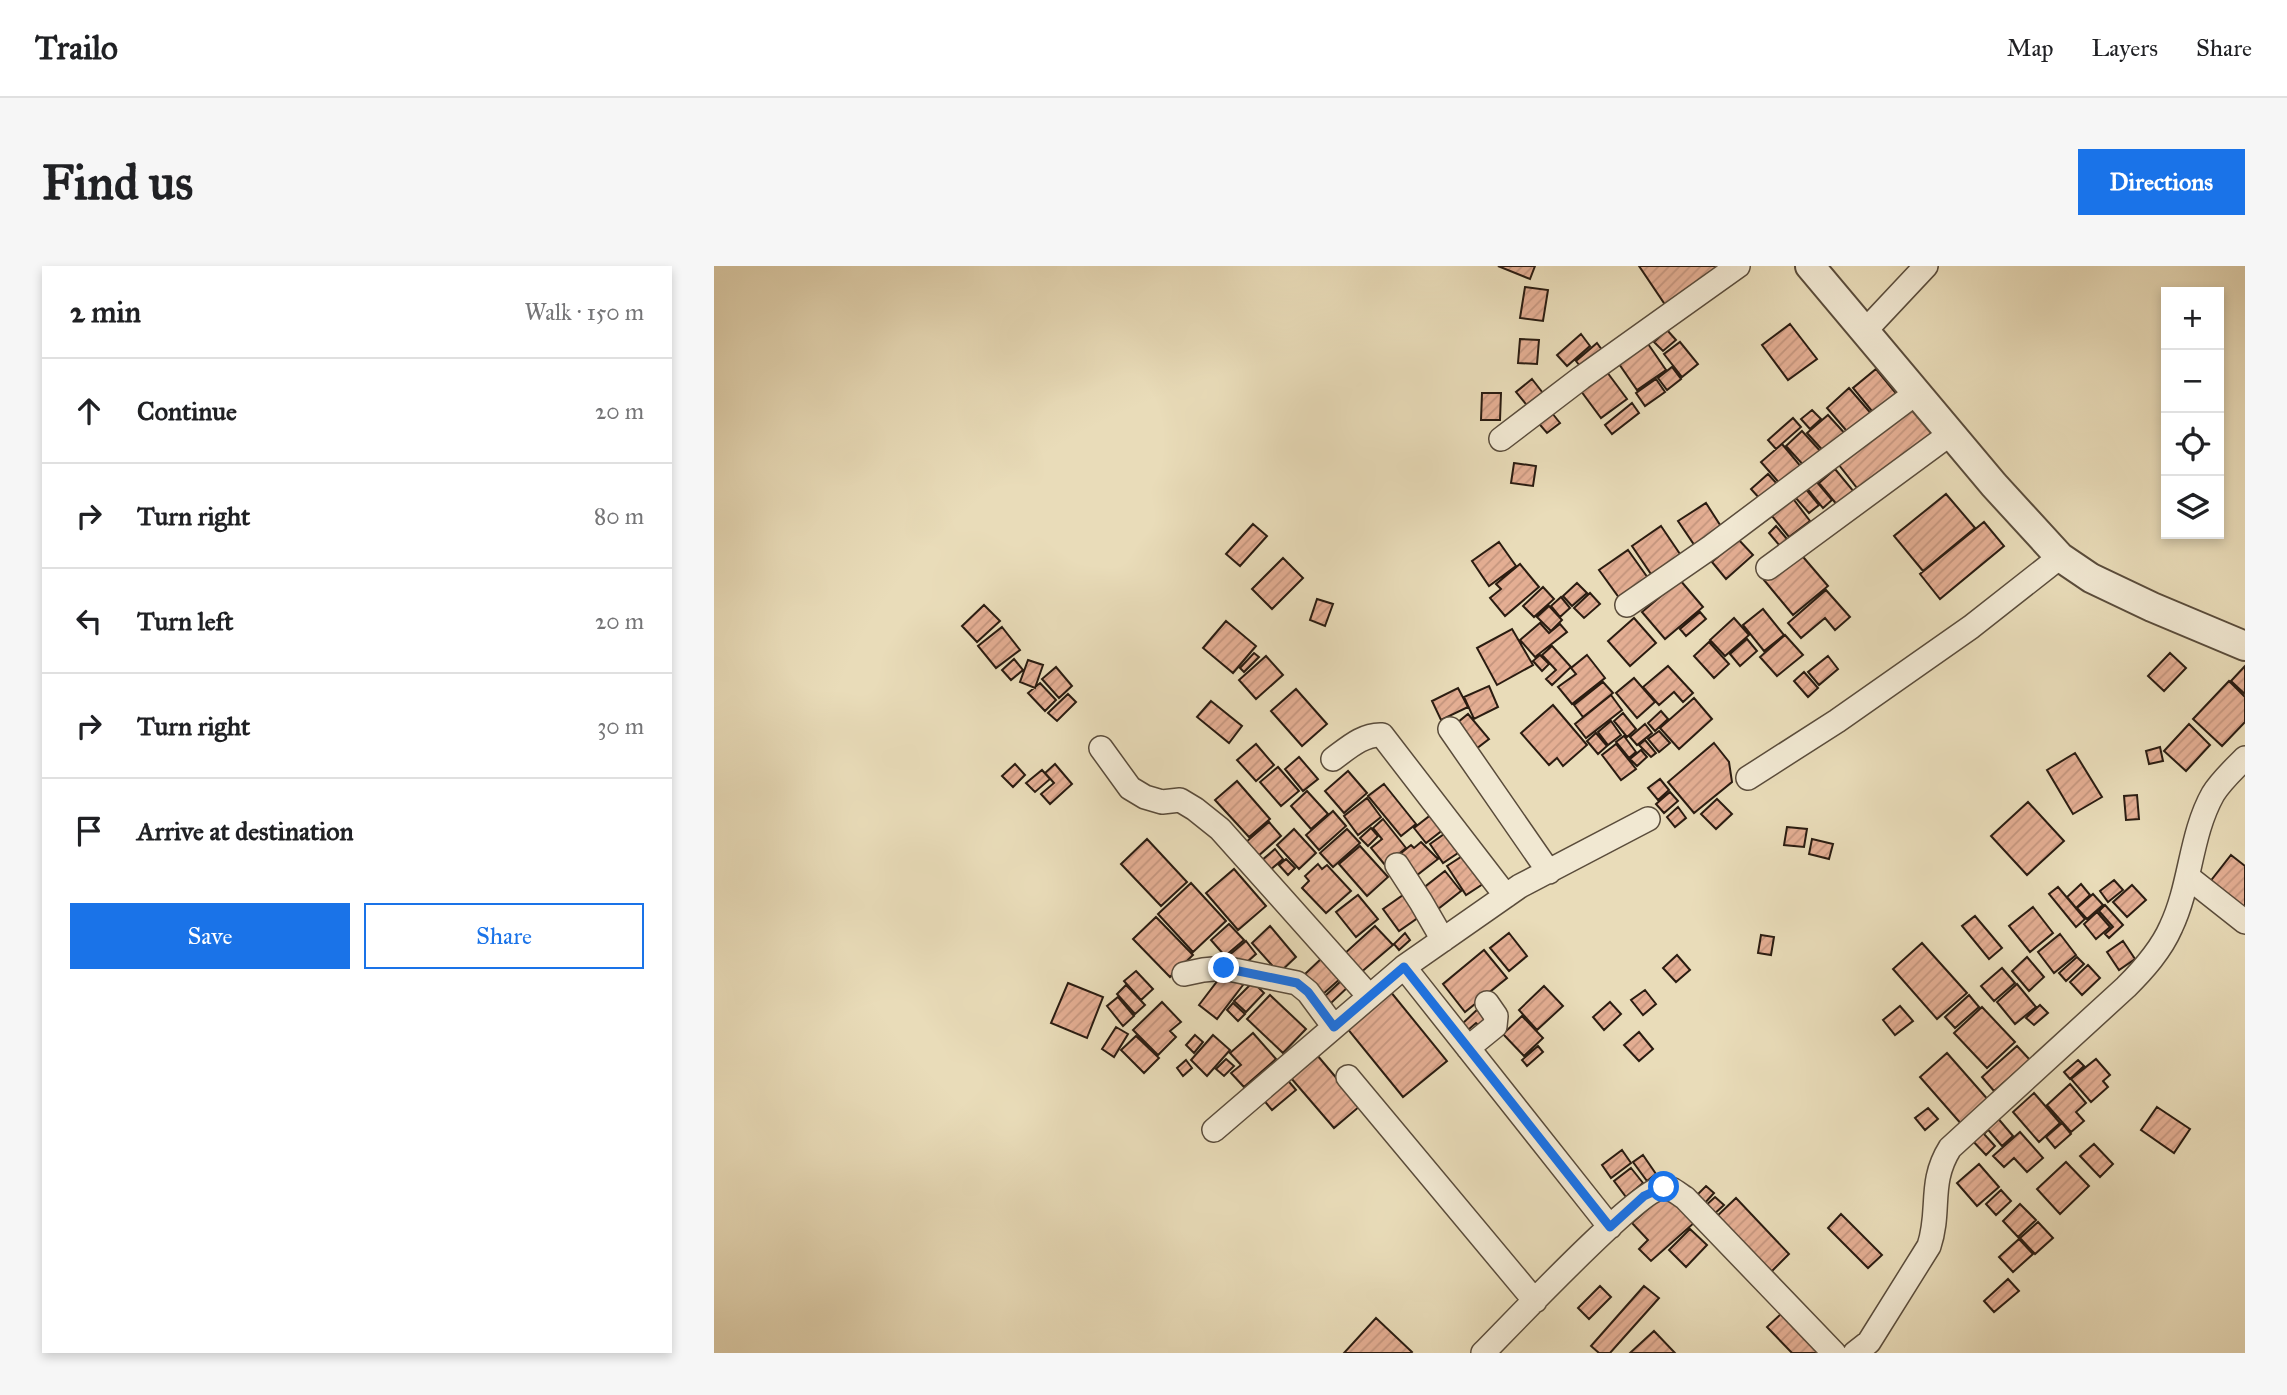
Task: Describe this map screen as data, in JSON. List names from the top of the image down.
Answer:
{
  "page": {
    "header": "Trailo",
    "nav": ["Map", "Layers", "Share"],
    "buttons": [
      "Directions",
      ["Save", "Share"]
    ],
    "title": "Find us",
    "heading": ["2 min", "Walk · 150 m"],
    "map_buttons": ["+", "−"],
    "list": [
      ["Continue", "20 m"],
      ["Turn right", "80 m"],
      ["Turn left", "20 m"],
      ["Turn right", "30 m"],
      "Arrive at destination"
    ]
  }
}
